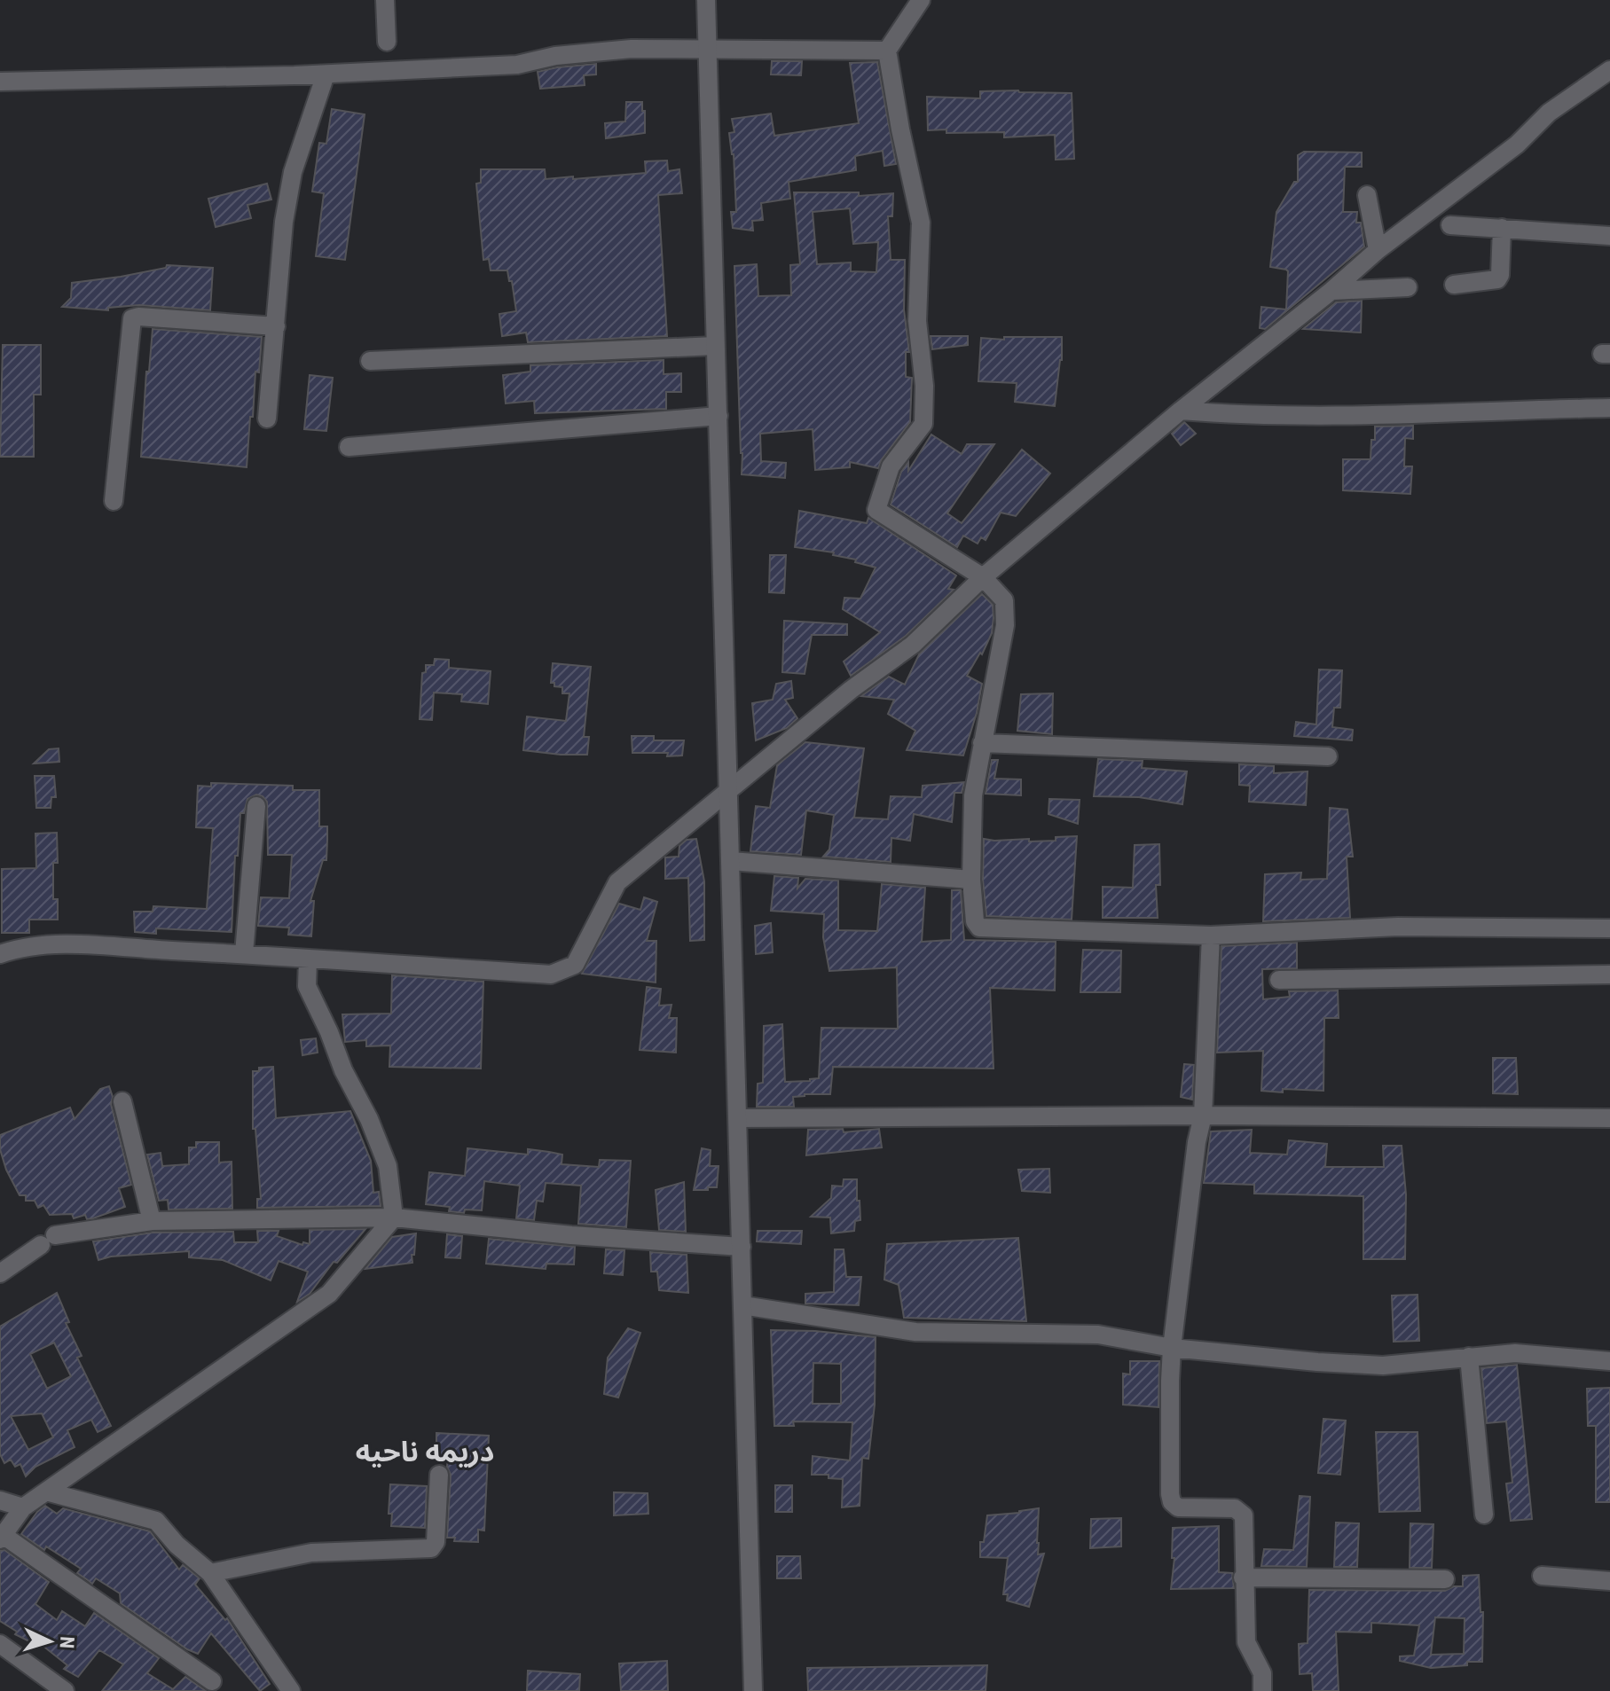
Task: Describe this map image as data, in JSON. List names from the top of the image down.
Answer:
{
  "districts": ["دریمه ناحیه"],
  "north": "right"
}
